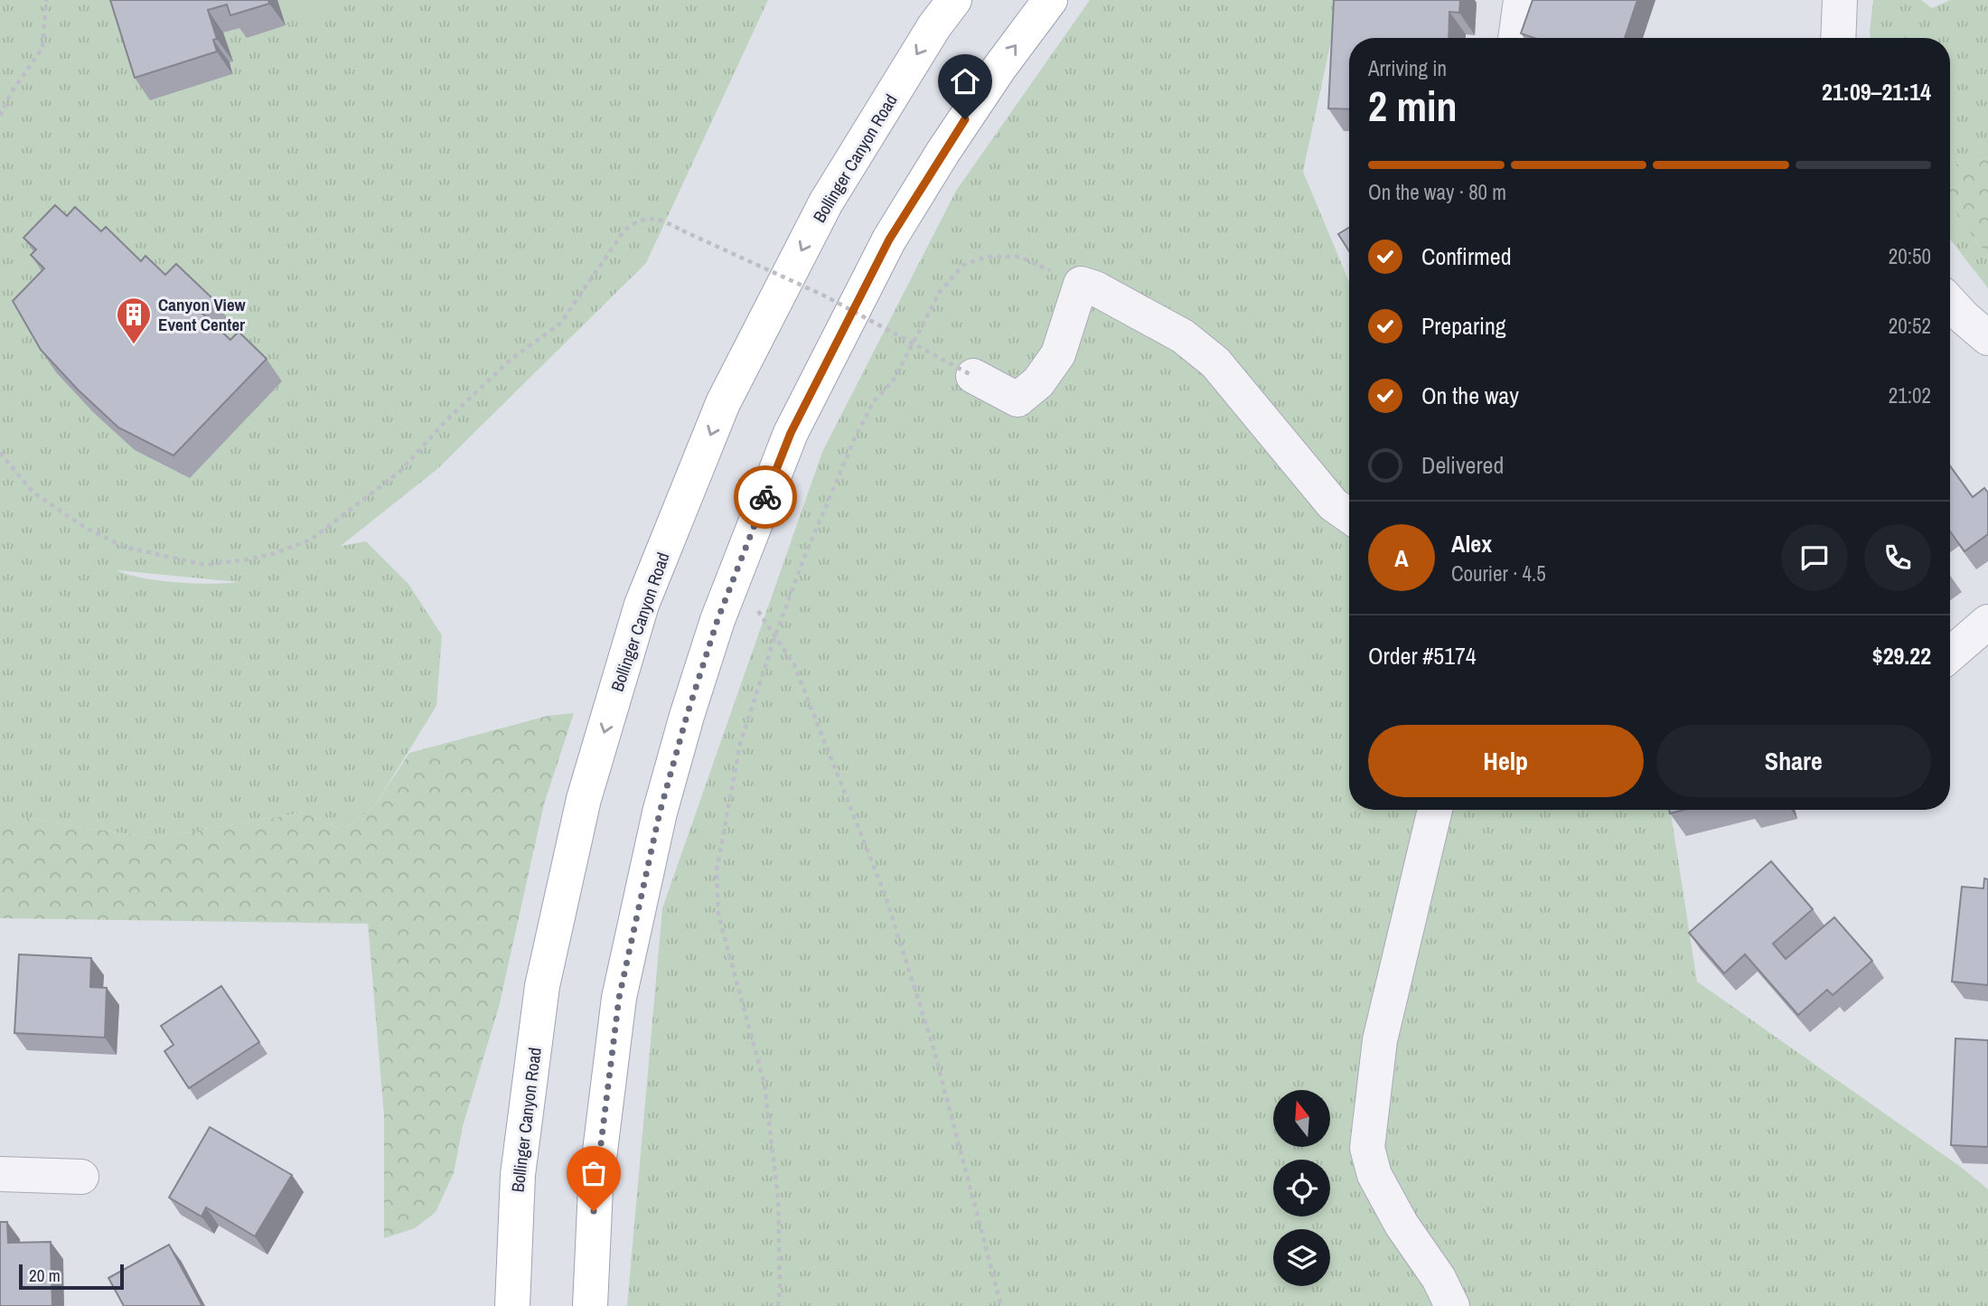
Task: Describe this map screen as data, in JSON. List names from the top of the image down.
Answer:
{
  "streets": {
    "main road": ["Bollinger Canyon Road"]
  },
  "places": {
    "building": ["Canyon View Event Center"]
  },
  "scale_bar": "20 m",
  "north": "top",
  "page": {
    "heading": ["2 min", "Arriving in", "21:09–21:14"],
    "panel": [
      "Alex",
      "Courier · 4.5",
      "Order #5174",
      "$29.22"
    ],
    "bar": "On the way · 80 m",
    "list": [
      ["Confirmed", "20:50"],
      ["Preparing", "20:52"],
      ["On the way", "21:02"],
      "Delivered"
    ],
    "round": "A",
    "buttons": ["Help", "Share"],
    "scale": "20 m"
  }
}
